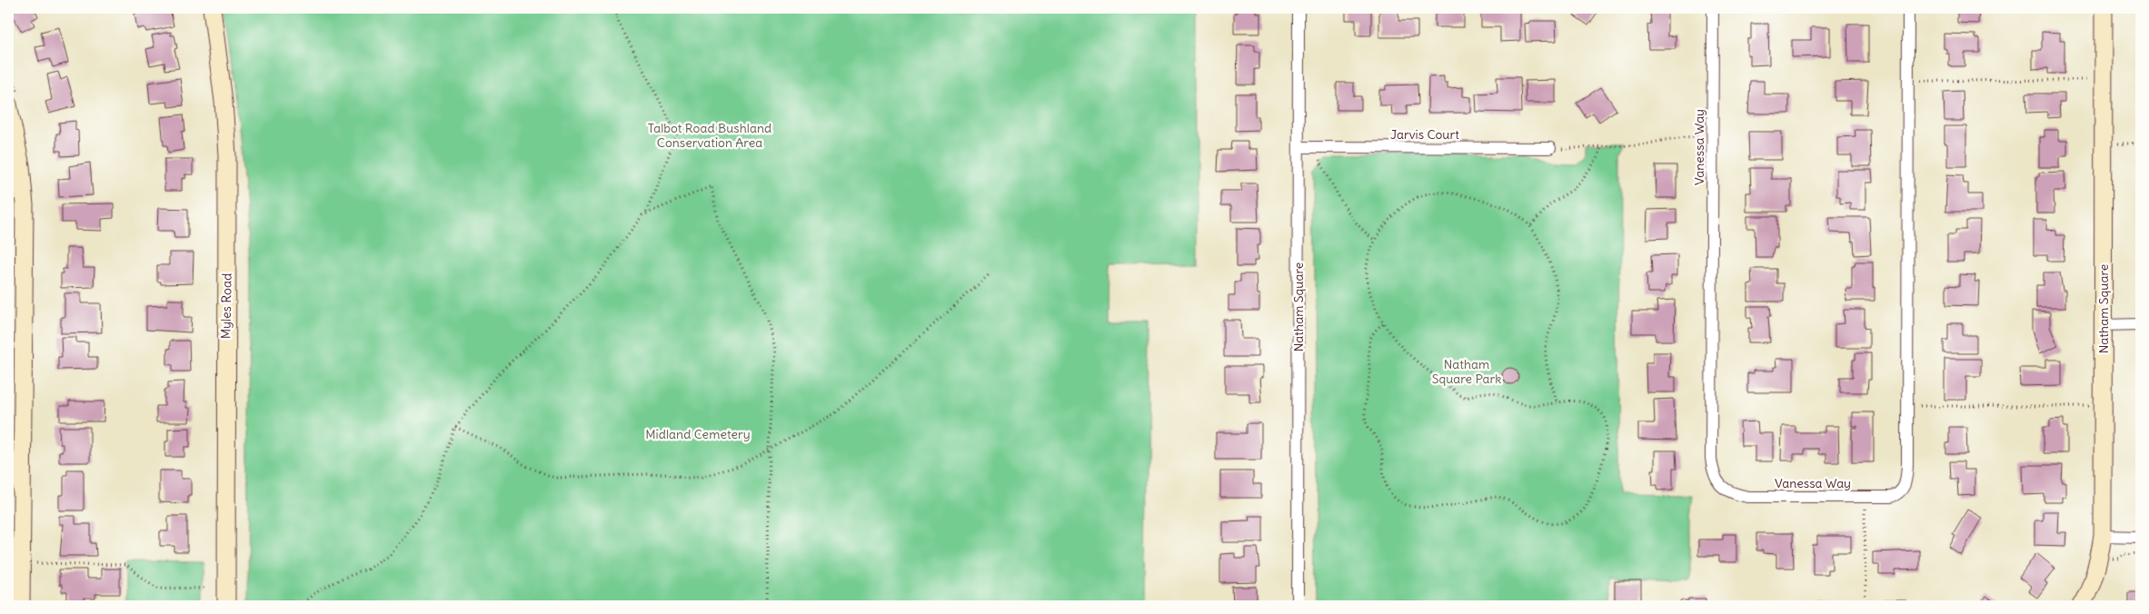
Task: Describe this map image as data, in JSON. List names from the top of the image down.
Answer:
{
  "streets": {
    "street": [
      "Jarvis Court",
      "Vanessa Way",
      "Myles Road",
      "Natham Square"
    ]
  },
  "crossings": [
    ["Jarvis Court", "Natham Square"]
  ],
  "parks": ["Talbot Road Bushland Conservation Area", "Natham Square Park", "Midland Cemetery"]
}
